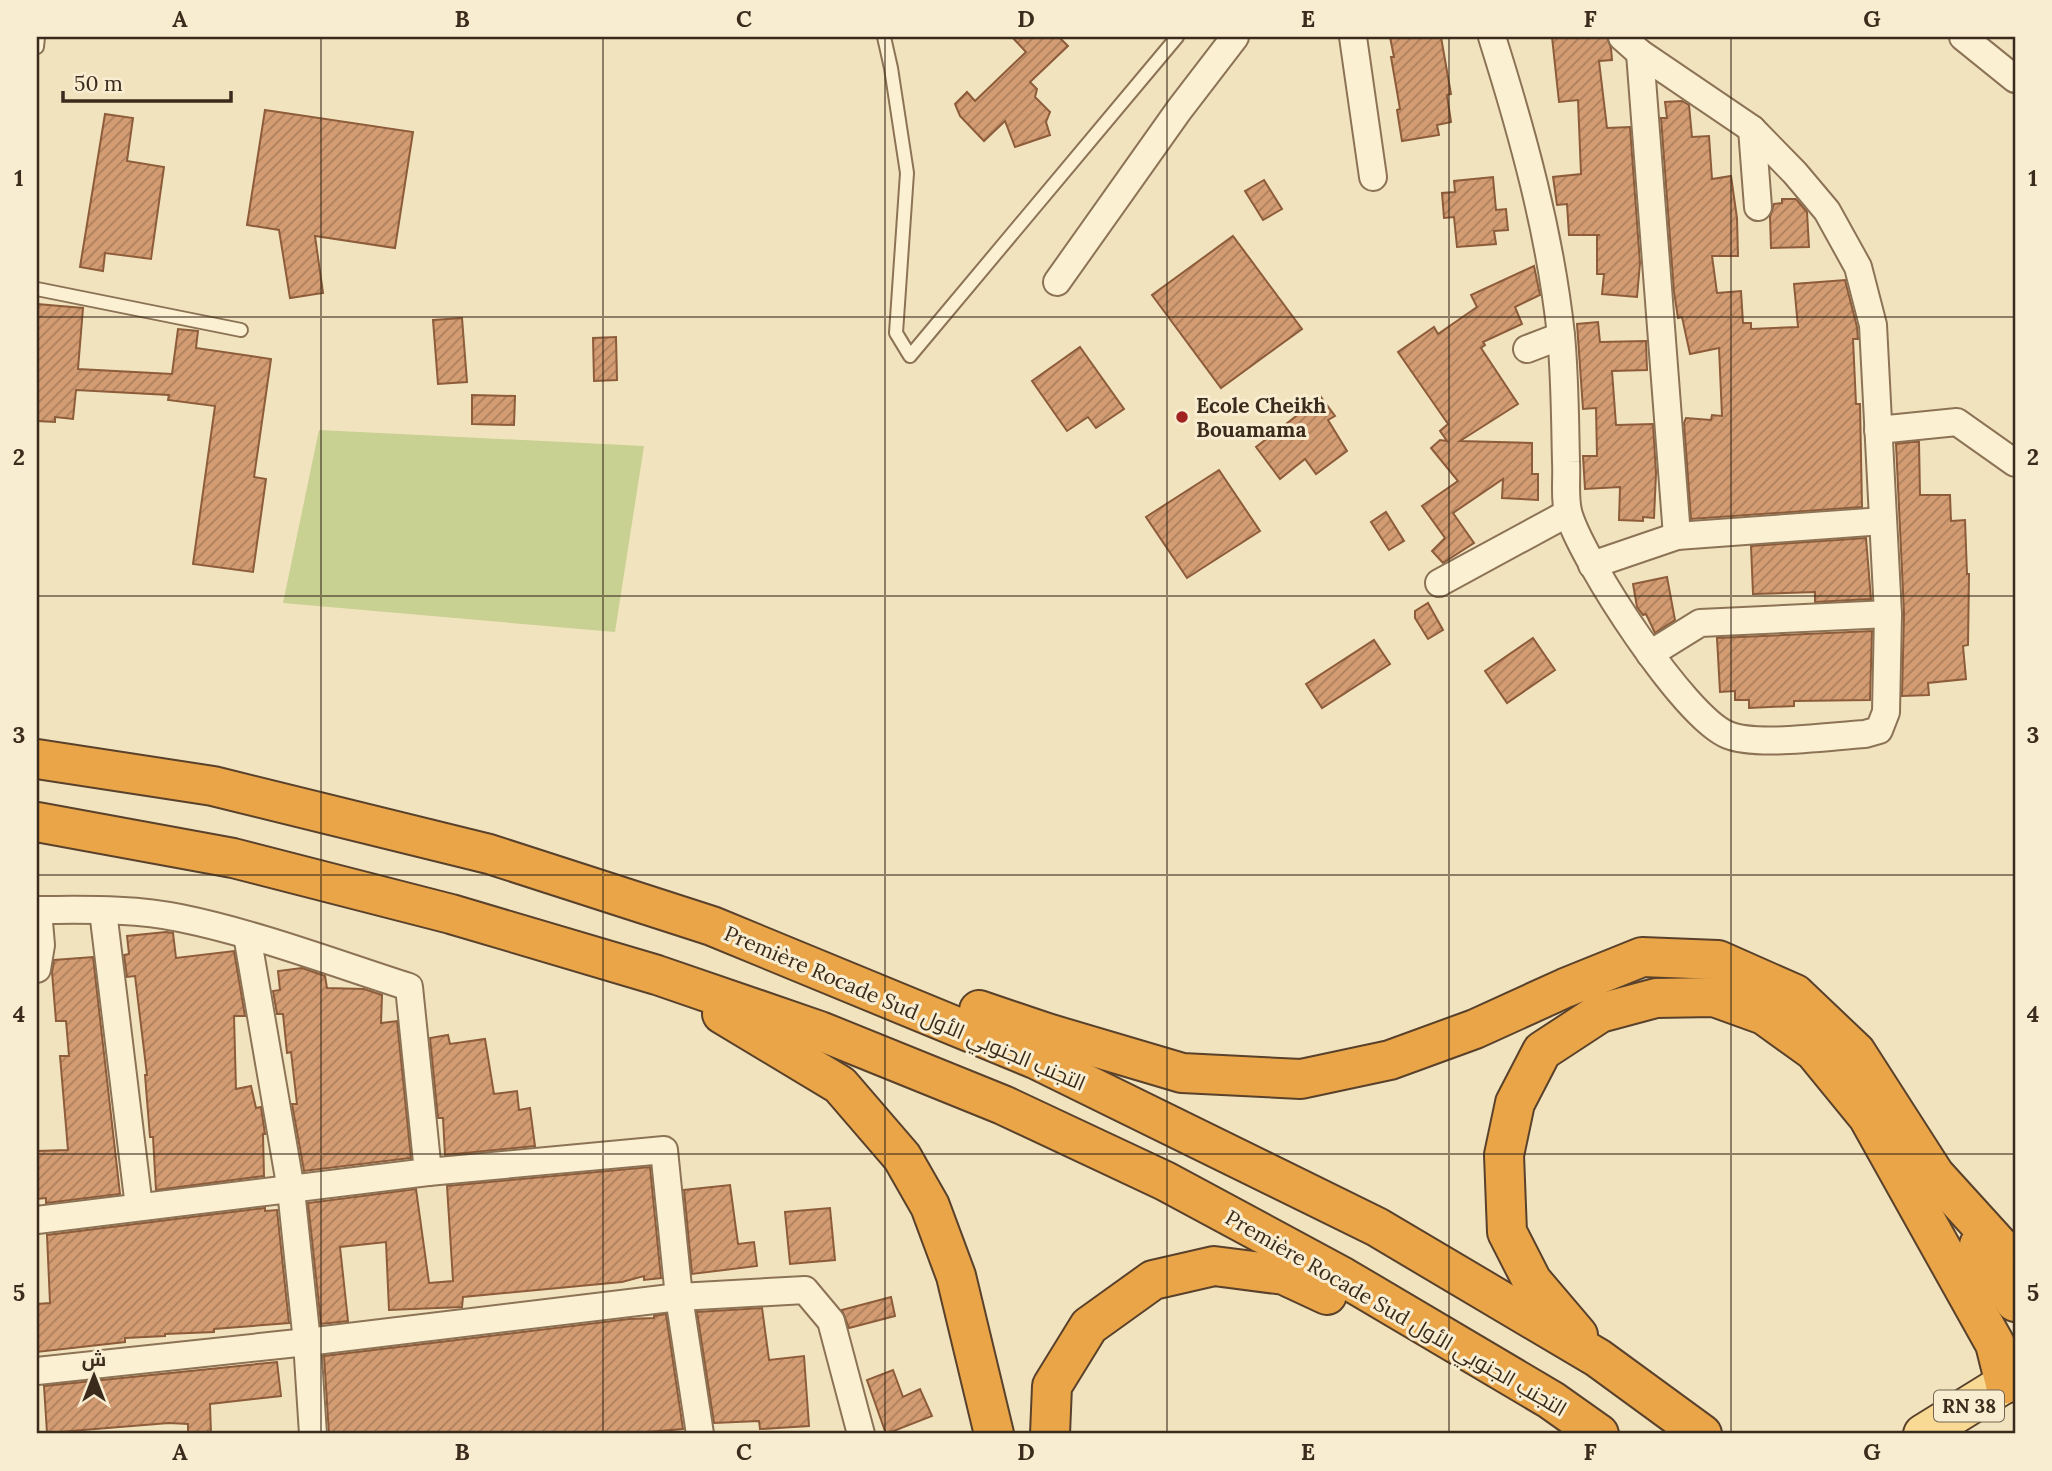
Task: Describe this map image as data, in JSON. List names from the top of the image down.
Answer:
{
  "streets": {
    "highway": ["Première Rocade Sud التجنب الجنوبي الأول"],
    "main road": ["RN 38"]
  },
  "places": ["Ecole Cheikh Bouamama"],
  "scale_bar": "50 m",
  "north": "top",
  "grid": {
    "columns": [
      "A",
      "B",
      "C",
      "D",
      "E",
      "F",
      "G"
    ],
    "rows": [
      "1",
      "2",
      "3",
      "4",
      "5"
    ]
  }
}
